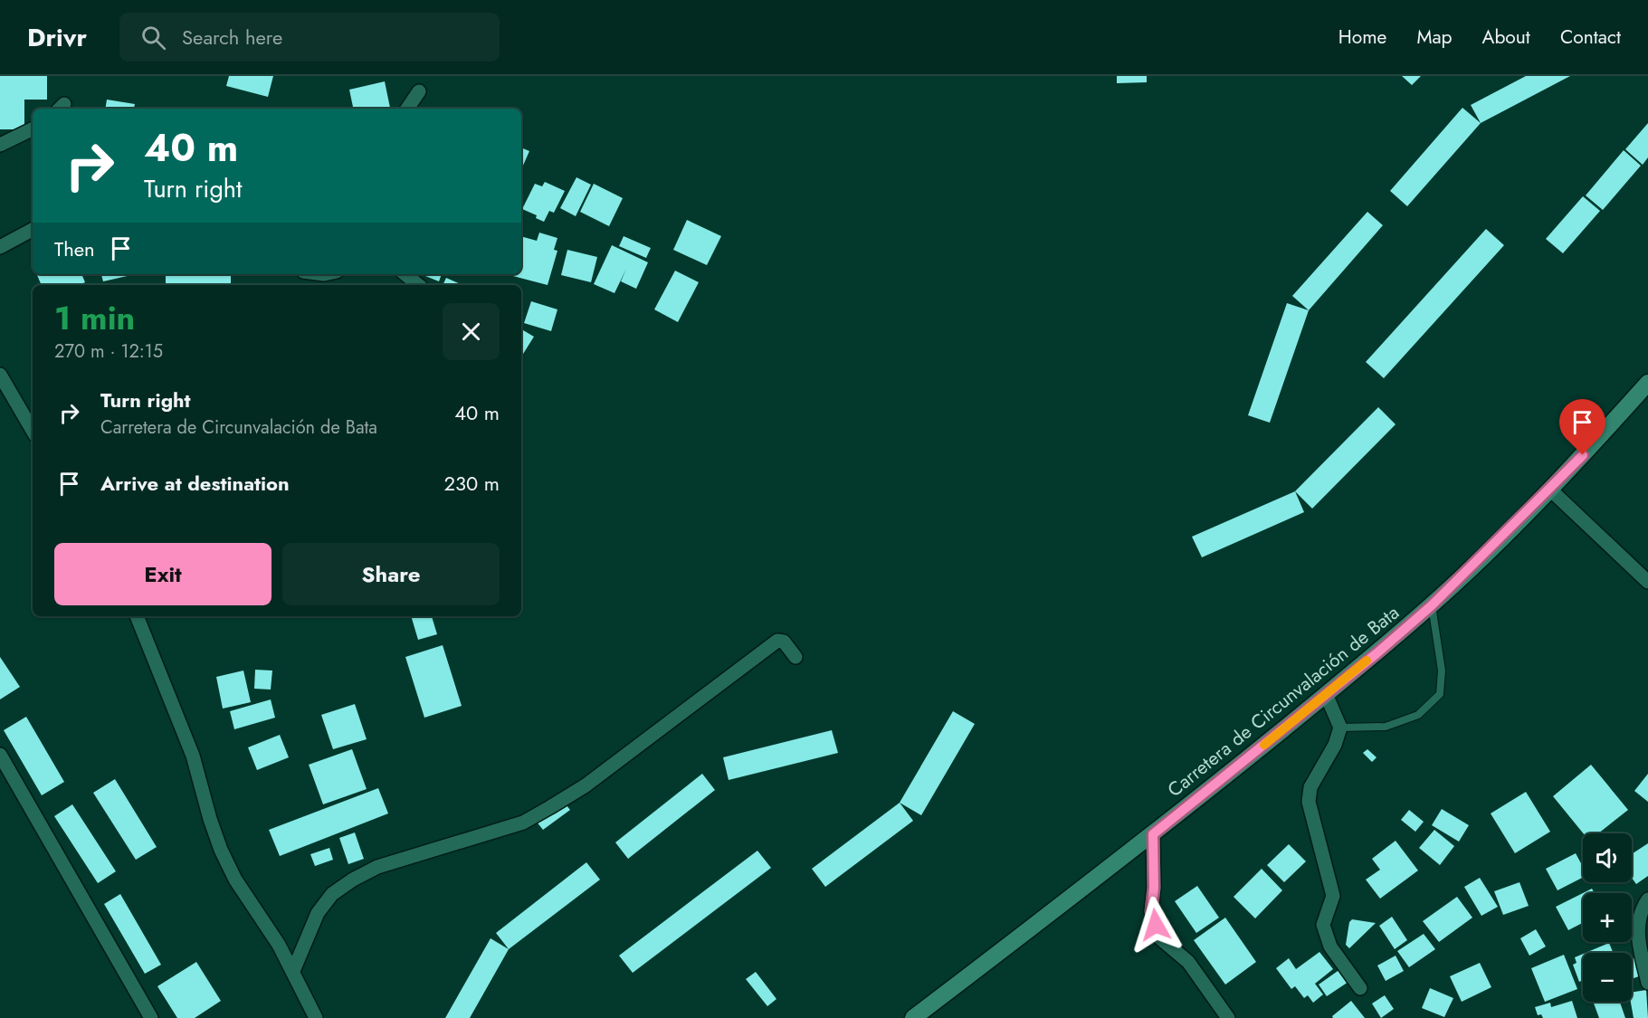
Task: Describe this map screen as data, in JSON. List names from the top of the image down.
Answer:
{
  "streets": {
    "main road": ["Carretera de Circunvalación de Bata"]
  },
  "page": {
    "header": "Drivr",
    "search": "Search here",
    "nav": [
      "Home",
      "Map",
      "About",
      "Contact"
    ],
    "turn": ["40 m", "Turn right"],
    "then": "Then",
    "heading": ["1 min", "270 m · 12:15"],
    "list": [
      {
        "name": "Turn right",
        "note": "Carretera de Circunvalación de Bata",
        "value": "40 m"
      },
      {
        "name": "Arrive at destination",
        "value": "230 m"
      }
    ],
    "buttons": ["Exit", "Share"],
    "map_buttons": ["+", "−"]
  }
}
